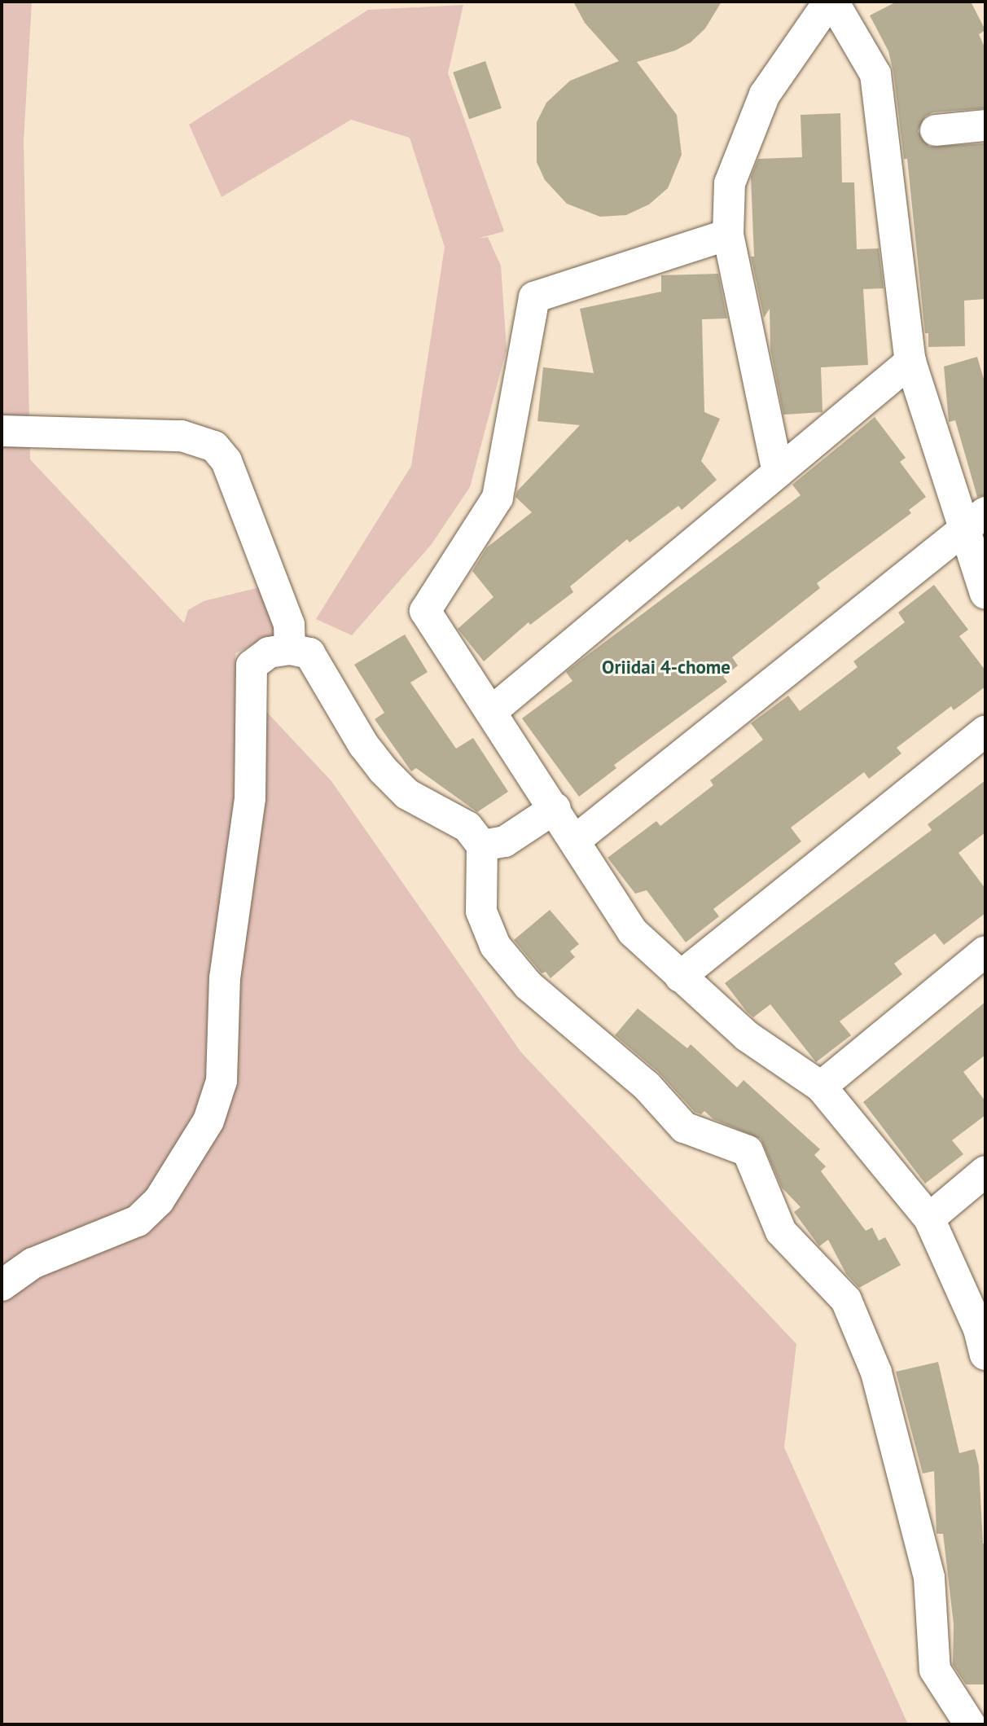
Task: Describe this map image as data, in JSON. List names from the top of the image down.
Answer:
{
  "districts": ["Oriidai 4-chome"]
}
